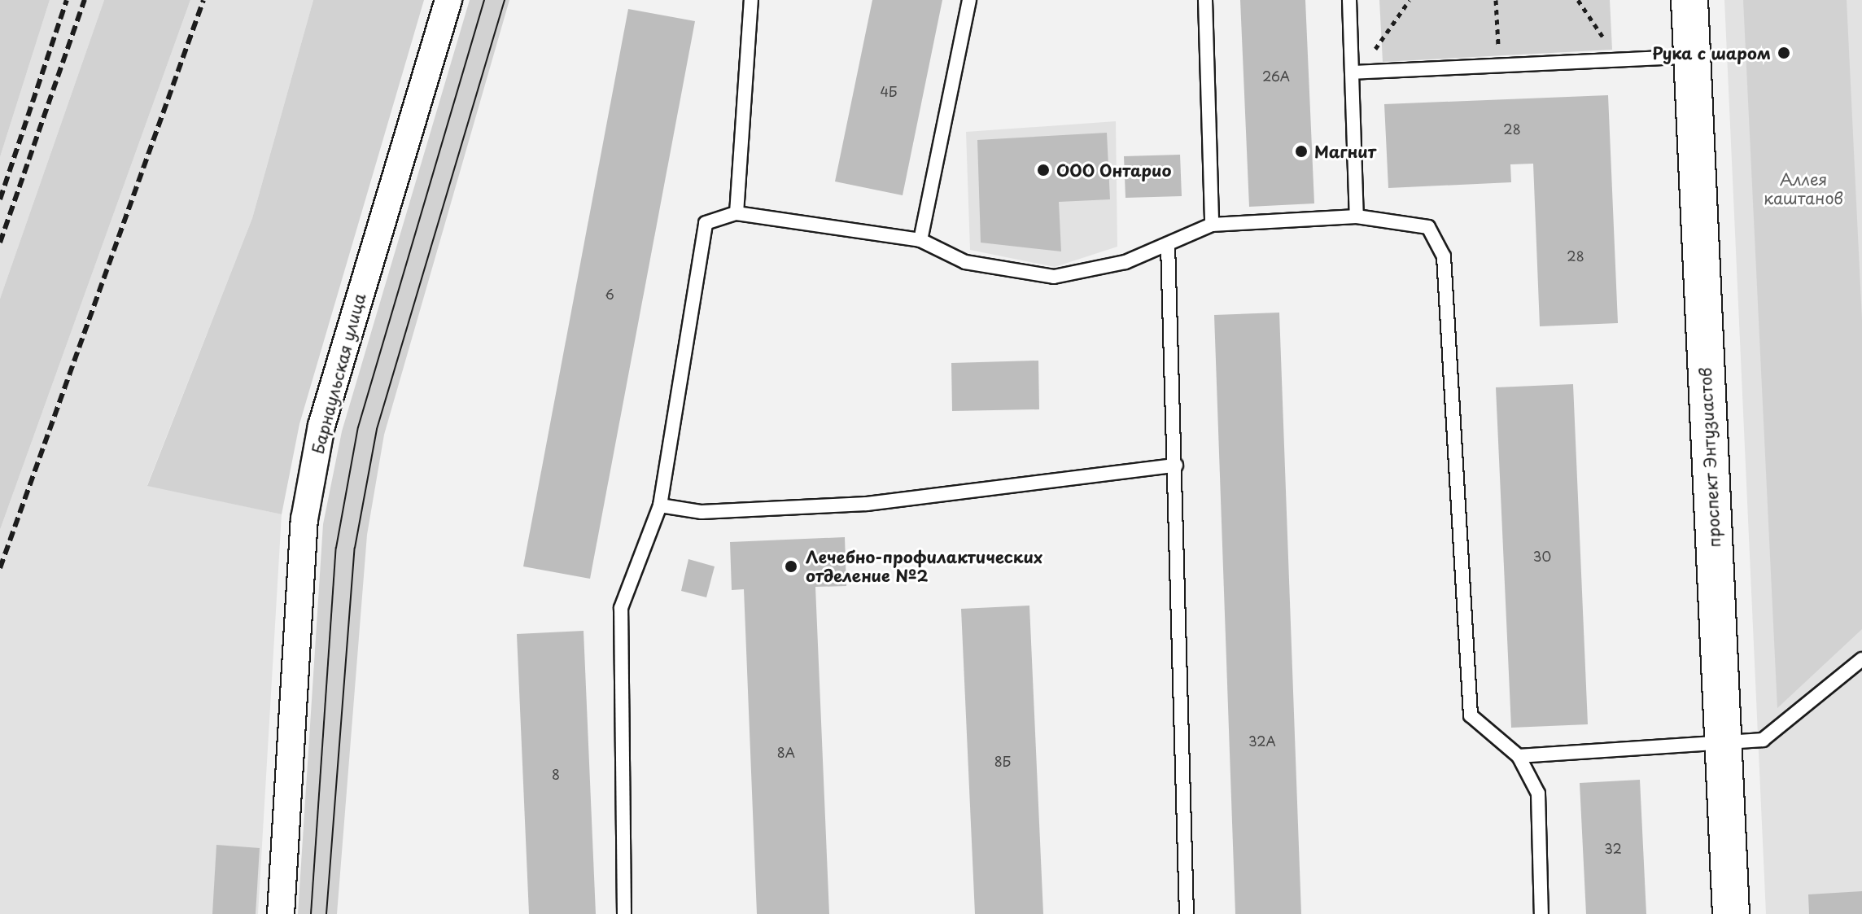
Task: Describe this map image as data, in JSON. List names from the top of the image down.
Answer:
{
  "streets": {
    "main road": ["проспект Энтузиастов"],
    "street": ["Барнаульская улица"]
  },
  "parks": ["Аллея каштанов"],
  "places": [
    "Рука с шаром",
    "Магнит",
    "ООО Онтарио",
    "Лечебно-профилактических отделение №2"
  ],
  "house_numbers": [
    "26А",
    "4Б",
    "28",
    "28",
    "6",
    "30",
    "32А",
    "8А",
    "8Б",
    "8",
    "32"
  ]
}
